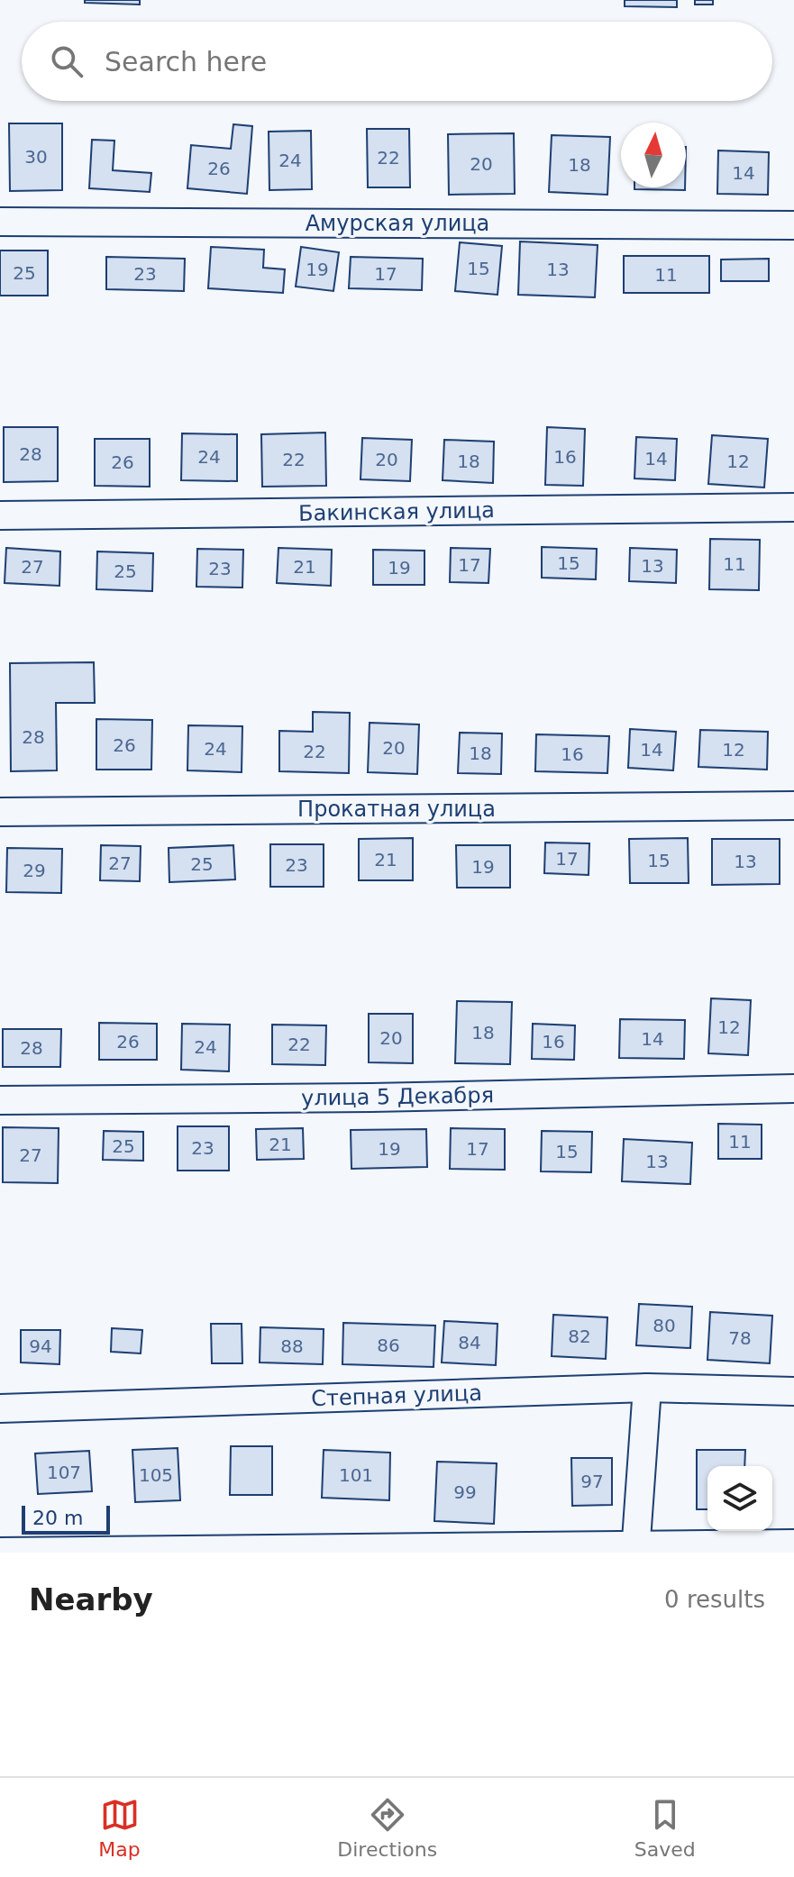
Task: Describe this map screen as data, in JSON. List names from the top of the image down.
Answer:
{
  "streets": {
    "street": [
      "Амурская улица",
      "Бакинская улица",
      "Прокатная улица",
      "улица 5 Декабря",
      "Степная улица"
    ]
  },
  "house_numbers": [
    "30",
    "22",
    "24",
    "20",
    "18",
    "26",
    "14",
    "15",
    "19",
    "13",
    "25",
    "23",
    "17",
    "11",
    "28",
    "24",
    "16",
    "14",
    "22",
    "20",
    "18",
    "12",
    "26",
    "15",
    "11",
    "17",
    "13",
    "27",
    "21",
    "19",
    "23",
    "25",
    "28",
    "26",
    "20",
    "24",
    "14",
    "12",
    "22",
    "18",
    "16",
    "17",
    "21",
    "15",
    "13",
    "27",
    "25",
    "23",
    "19",
    "29",
    "12",
    "18",
    "20",
    "14",
    "26",
    "16",
    "22",
    "24",
    "28",
    "11",
    "21",
    "25",
    "23",
    "19",
    "17",
    "15",
    "27",
    "13",
    "80",
    "82",
    "78",
    "84",
    "86",
    "94",
    "88",
    "107",
    "105",
    "101",
    "97",
    "99"
  ],
  "scale_bar": "20 m",
  "north": "top",
  "page": {
    "search": "Search here",
    "scale": "20 m",
    "heading": ["Nearby", "0 results"],
    "nav": ["Map", "Directions", "Saved"]
  }
}
